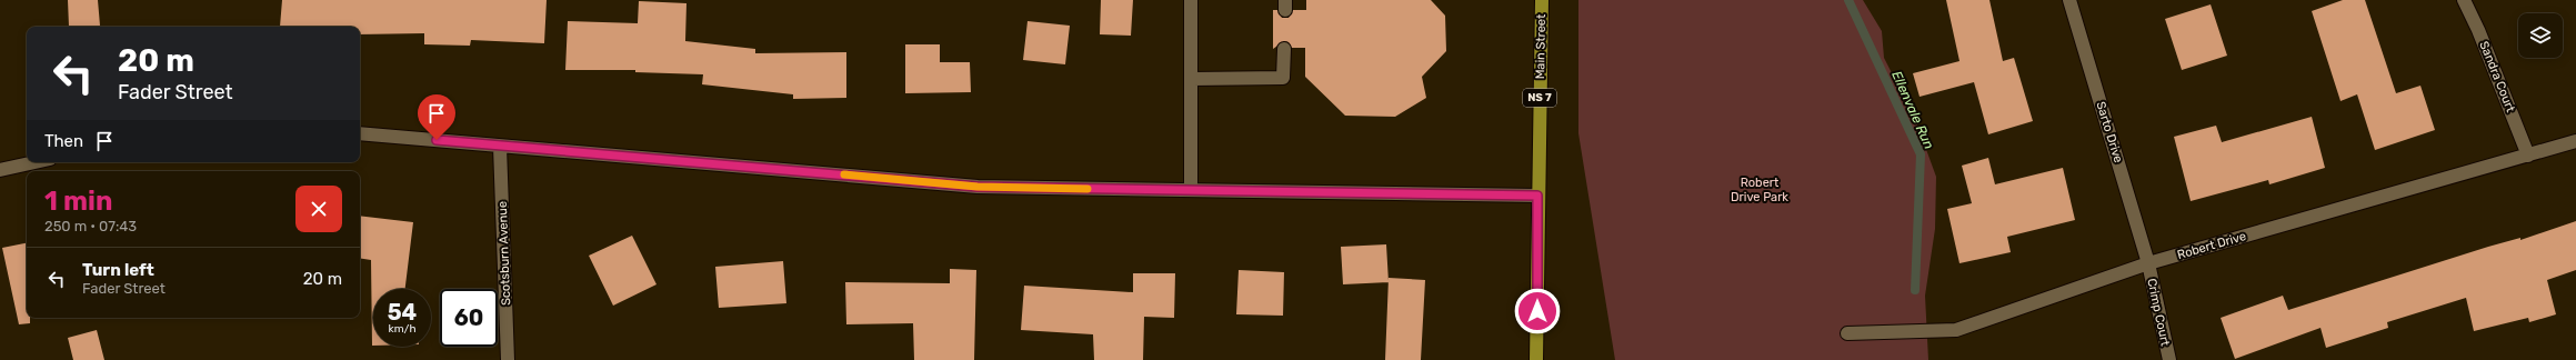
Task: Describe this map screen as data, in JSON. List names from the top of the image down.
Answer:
{
  "streets": {
    "main road": ["Main Street", "NS 7"],
    "street": [
      "Sandra Court",
      "Sarto Drive",
      "Robert Drive",
      "Scotsburn Avenue",
      "Crimp Court"
    ]
  },
  "crossings": [
    ["Sandra Court", "Robert Drive"],
    ["Sarto Drive", "Robert Drive"],
    ["Sarto Drive", "Crimp Court"],
    ["Robert Drive", "Crimp Court"]
  ],
  "water": ["Ellenvale Run"],
  "parks": ["Robert Drive Park"],
  "page": {
    "turn": ["20 m", "Fader Street"],
    "then": "Then",
    "heading": ["1 min", "250 m · 07:43"],
    "list": [
      {
        "name": "Turn left",
        "note": "Fader Street",
        "value": "20 m"
      }
    ],
    "speed": "54 km/h",
    "limit": "60"
  }
}
